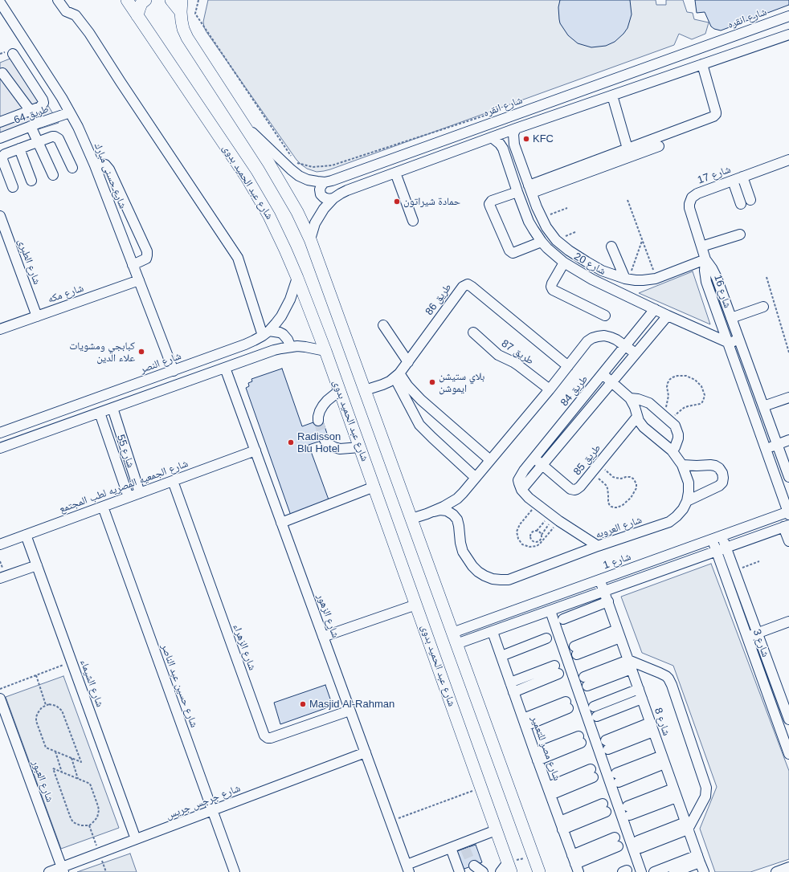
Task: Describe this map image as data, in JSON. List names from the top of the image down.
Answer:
{
  "streets": {
    "main road": ["شارع عبد الحميد بدوى"],
    "street": [
      "شارع انقره",
      "طريق 64",
      "شارع 17",
      "شارع حسنى مبارك",
      "شارع الطبرى",
      "شارع 20",
      "شارع 16",
      "شارع مكه",
      "طريق 86",
      "طريق 87",
      "شارع النصر",
      "طريق 84",
      "شارع 55",
      "طريق 85",
      "شارع الجمعيه المصريه لطب المجتمع",
      "شارع العروبه",
      "شارع 1",
      "شارع الزهور",
      "شارع 3",
      "شارع الزهراء",
      "شارع الشيماء",
      "شارع حسين عبد الناصر",
      "شارع 8",
      "شارع مصر للتعمير",
      "شارع العبور",
      "شارع جرجس جريس"
    ]
  },
  "crossings": [
    ["طريق 64", "شارع حسنى مبارك"],
    ["شارع 17", "شارع 20"],
    ["شارع 17", "شارع 16"],
    ["شارع حسنى مبارك", "شارع مكه"],
    ["شارع حسنى مبارك", "شارع النصر"],
    ["شارع عبد الحميد بدوى", "شارع النصر"],
    ["شارع الطبرى", "شارع مكه"],
    ["شارع 20", "شارع 16"],
    ["شارع 20", "طريق 84"],
    ["شارع 16", "شارع 1"],
    ["طريق 84", "طريق 85"],
    ["طريق 84", "شارع العروبه"],
    ["شارع 55", "شارع الجمعيه المصريه لطب المجتمع"],
    ["طريق 85", "شارع العروبه"],
    ["شارع الجمعيه المصريه لطب المجتمع", "شارع الزهور"],
    ["شارع الجمعيه المصريه لطب المجتمع", "شارع الزهراء"],
    ["شارع الجمعيه المصريه لطب المجتمع", "شارع الشيماء"],
    ["شارع الجمعيه المصريه لطب المجتمع", "شارع حسين عبد الناصر"],
    ["شارع 1", "شارع 3"],
    ["شارع 1", "شارع 8"],
    ["شارع الزهور", "شارع الزهراء"],
    ["شارع الزهور", "شارع جرجس جريس"],
    ["شارع الشيماء", "شارع جرجس جريس"],
    ["شارع حسين عبد الناصر", "شارع جرجس جريس"],
    ["شارع العبور", "شارع جرجس جريس"]
  ],
  "places": [
    "KFC",
    "حمادة شيراتون",
    "كبابجي ومشويات علاء الدين",
    "بلاي ستيشن ايموشن",
    "Radisson Blu Hotel",
    "Masjid Al-Rahman"
  ]
}
